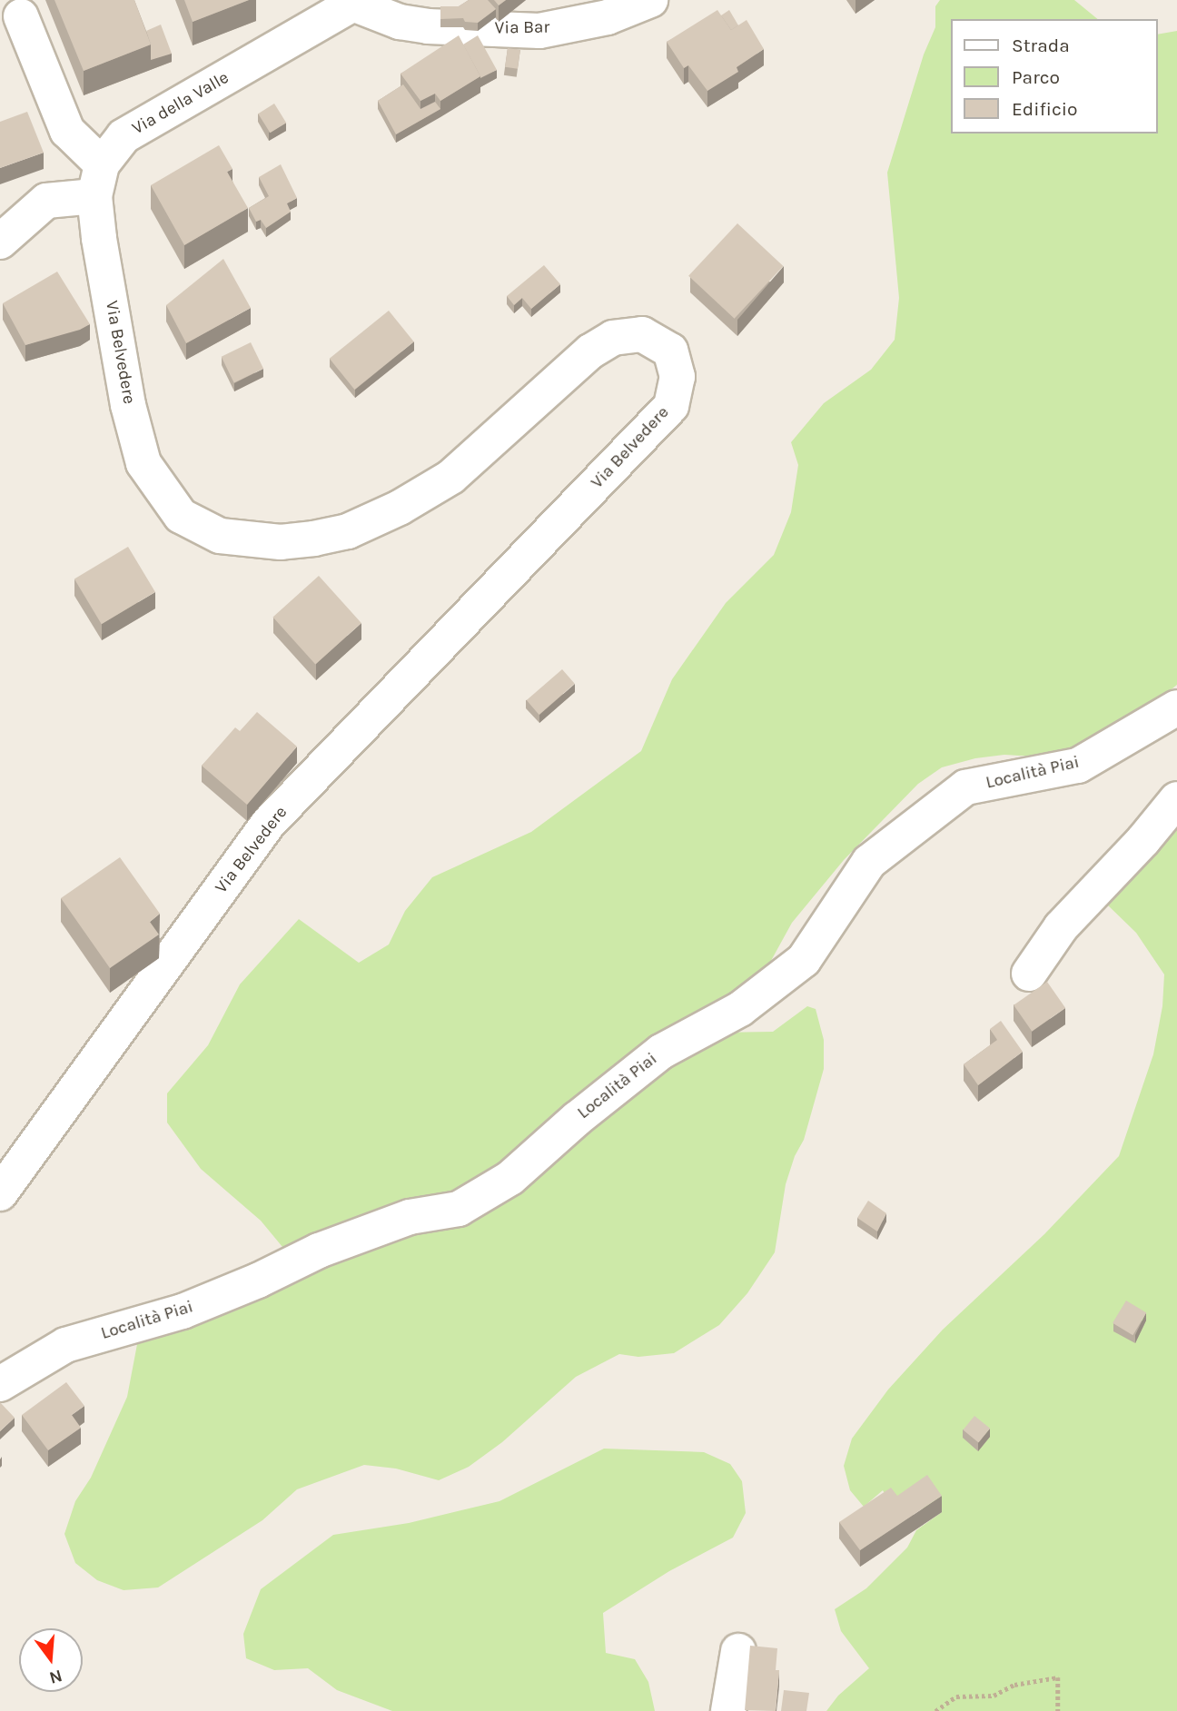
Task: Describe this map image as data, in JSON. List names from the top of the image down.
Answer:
{
  "streets": {
    "street": [
      "Via Bar",
      "Via della Valle",
      "Via Belvedere",
      "Località Piai"
    ]
  },
  "crossings": [
    ["Via Bar", "Via della Valle"],
    ["Via della Valle", "Via Belvedere"]
  ],
  "legend": ["Strada", "Parco", "Edificio"],
  "north": "bottom"
}
